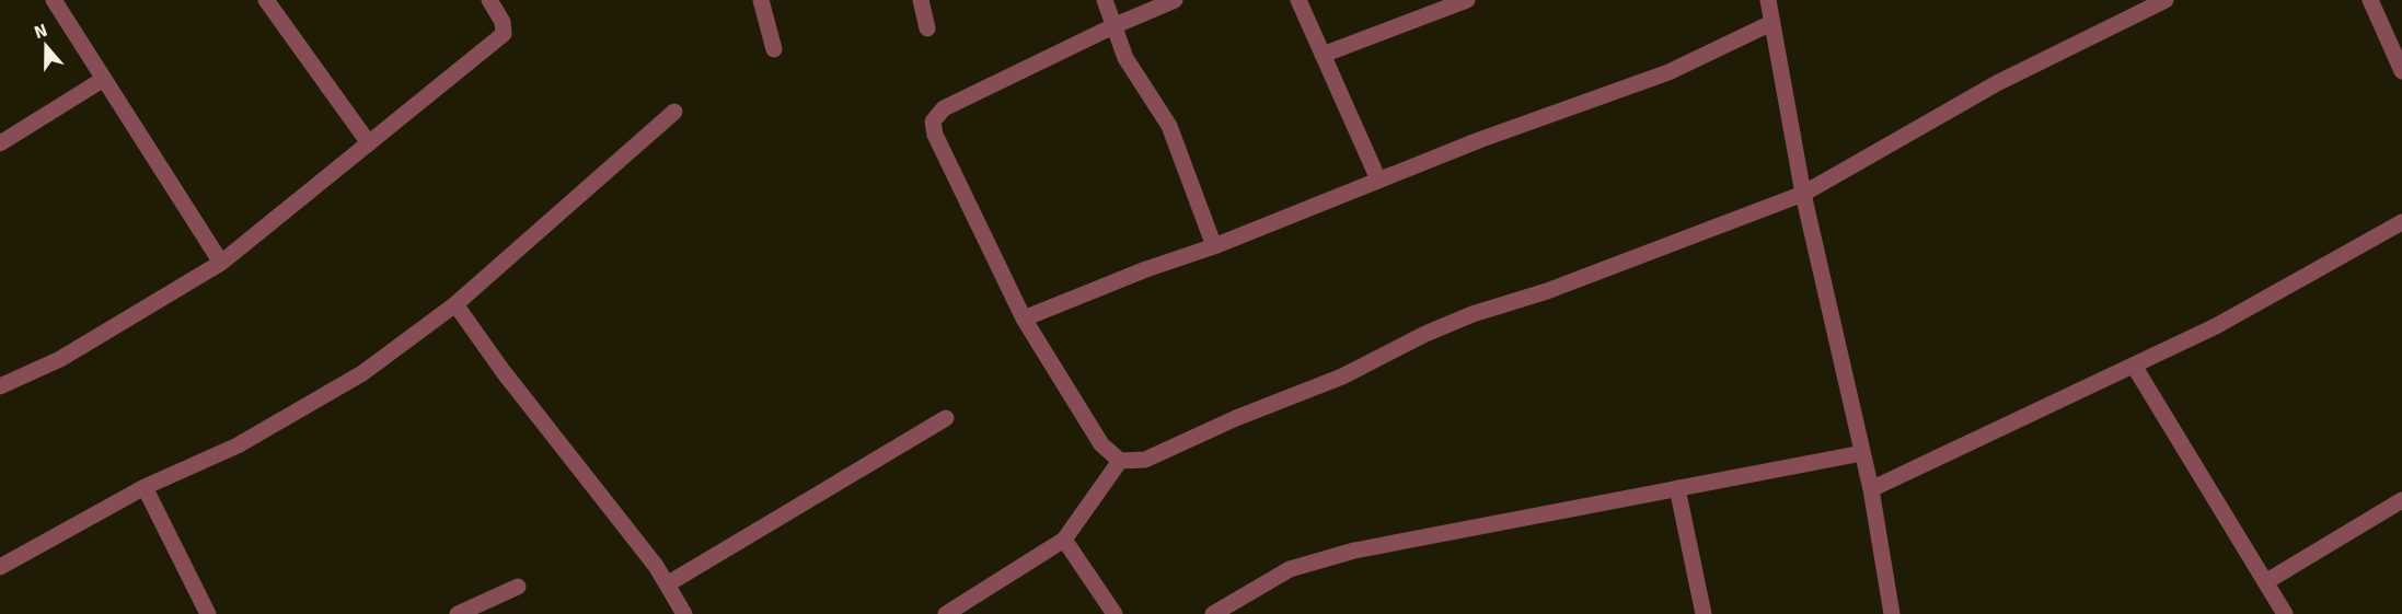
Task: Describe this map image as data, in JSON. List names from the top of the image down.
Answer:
{
  "north": "top"
}
